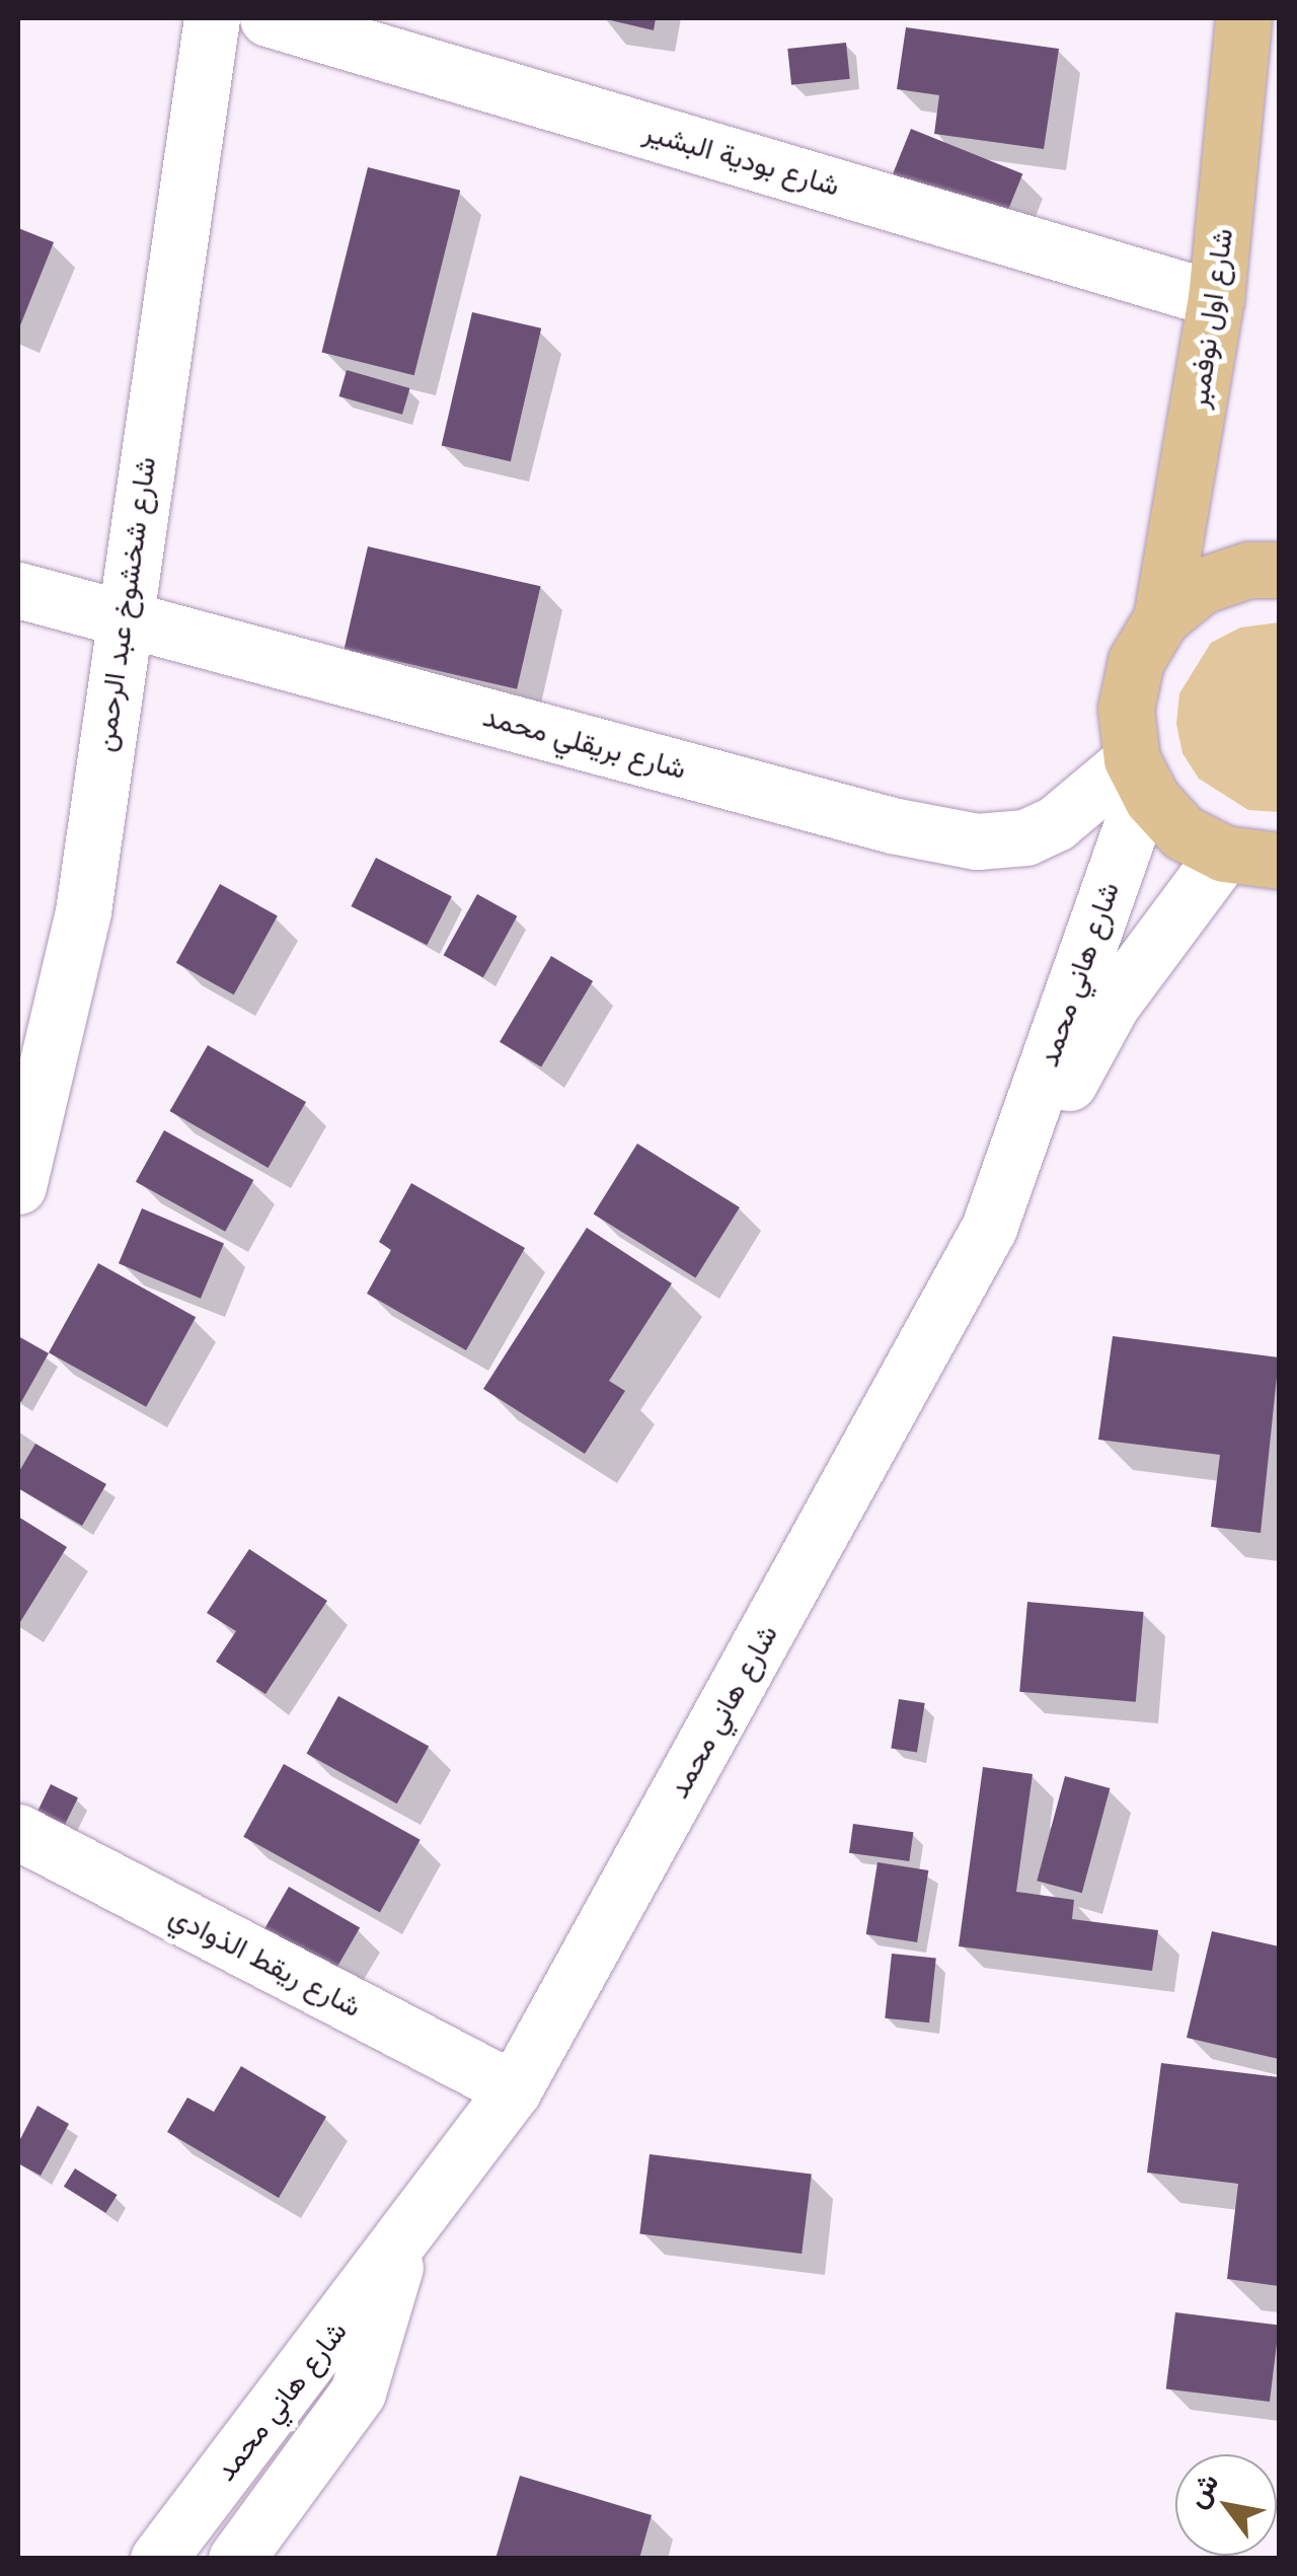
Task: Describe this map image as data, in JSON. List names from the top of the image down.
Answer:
{
  "streets": {
    "main road": ["شارع اول نوفمبر"],
    "street": [
      "شارع بودية البشير",
      "شارع شخشوخ عبد الرحمن",
      "شارع بريقلي محمد",
      "شارع هاني محمد",
      "شارع ريقط الذوادي"
    ]
  },
  "crossings": [
    ["شارع بودية البشير", "شارع اول نوفمبر"],
    ["شارع شخشوخ عبد الرحمن", "شارع بريقلي محمد"],
    ["شارع بريقلي محمد", "شارع هاني محمد"],
    ["شارع هاني محمد", "شارع ريقط الذوادي"]
  ],
  "north": "top left"
}
